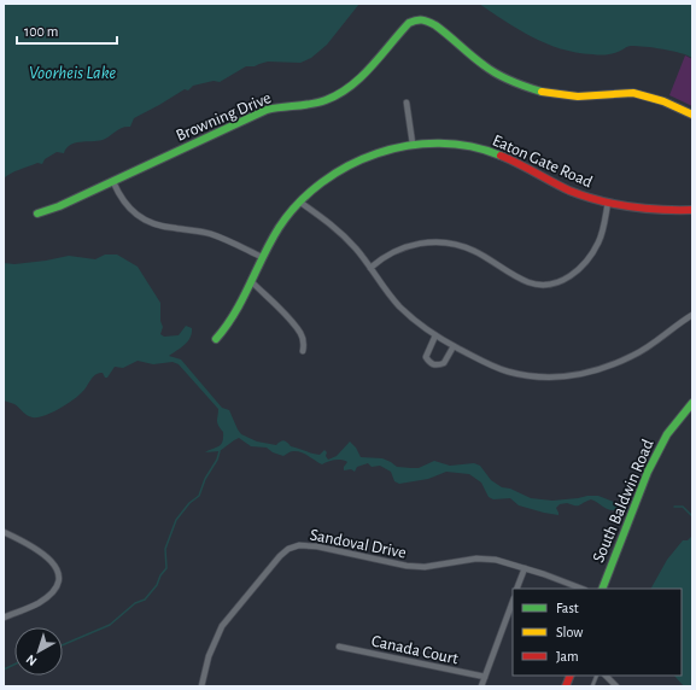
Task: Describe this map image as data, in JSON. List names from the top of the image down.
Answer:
{
  "streets": {
    "street": [
      "Browning Drive",
      "Eaton Gate Road",
      "South Baldwin Road",
      "Sandoval Drive",
      "Canada Court"
    ]
  },
  "water": ["Voorheis Lake"],
  "legend": ["Fast", "Slow", "Jam"],
  "scale_bar": "100 m",
  "north": "bottom left"
}
